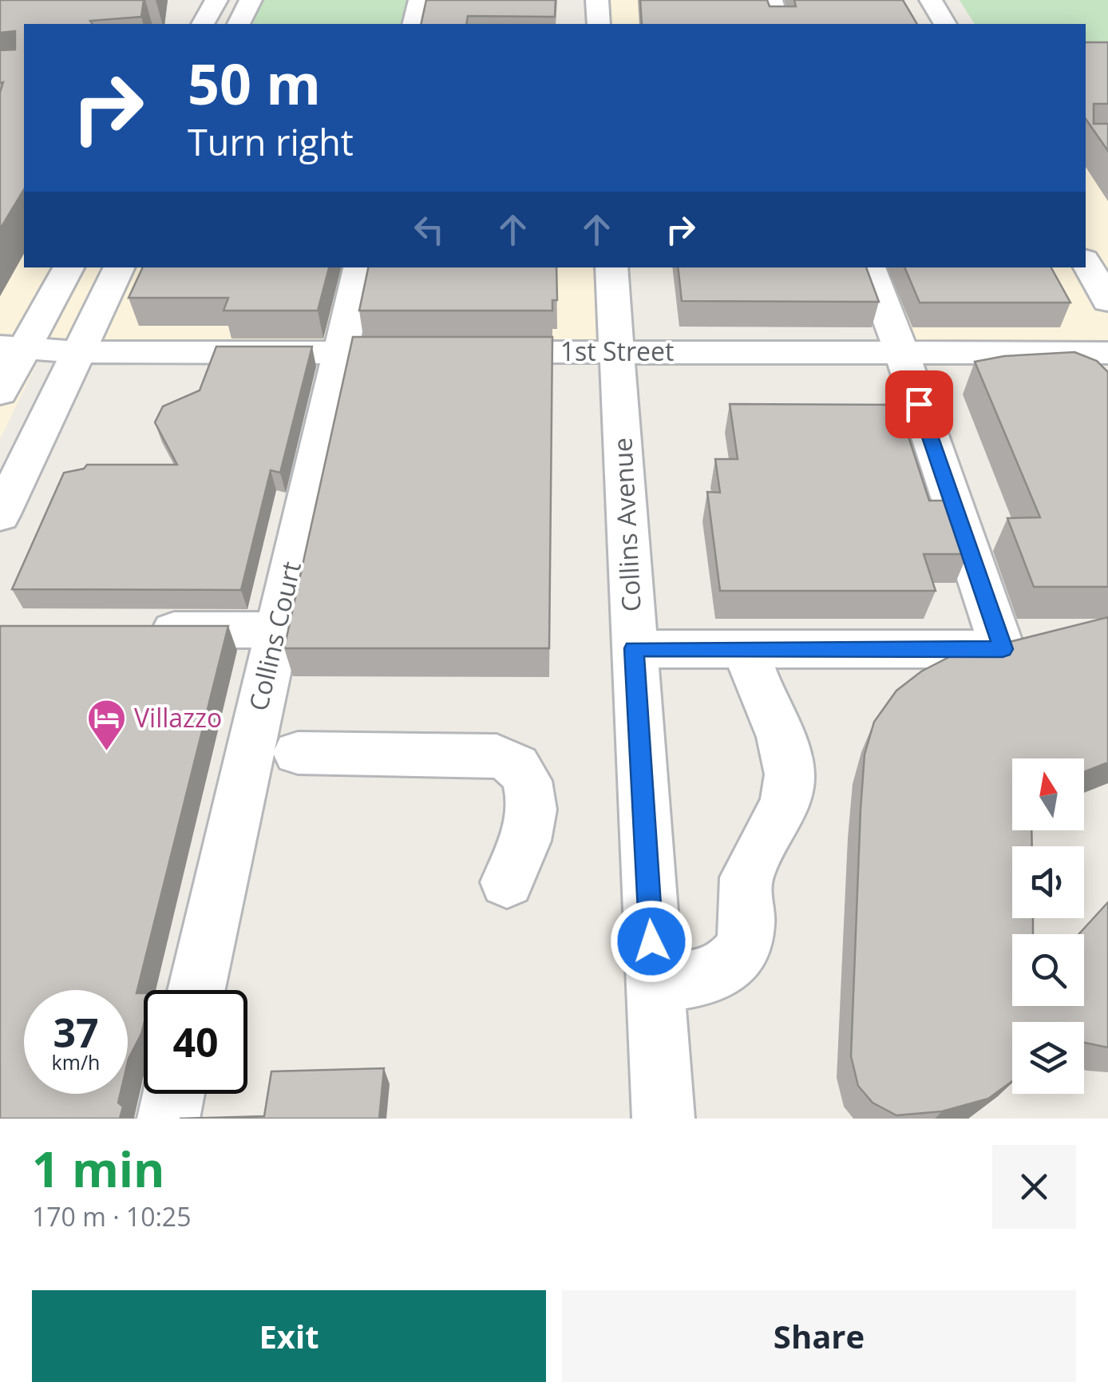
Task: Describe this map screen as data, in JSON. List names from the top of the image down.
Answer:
{
  "streets": {
    "street": ["1st Street", "Collins Avenue", "Collins Court"]
  },
  "crossings": [
    ["1st Street", "Collins Avenue"],
    ["1st Street", "Collins Court"]
  ],
  "places": {
    "hotel": ["Villazzo"]
  },
  "north": "top",
  "page": {
    "turn": ["50 m", "Turn right"],
    "speed": "37 km/h",
    "limit": "40",
    "heading": ["1 min", "170 m · 10:25"],
    "buttons": ["Exit", "Share"]
  }
}
